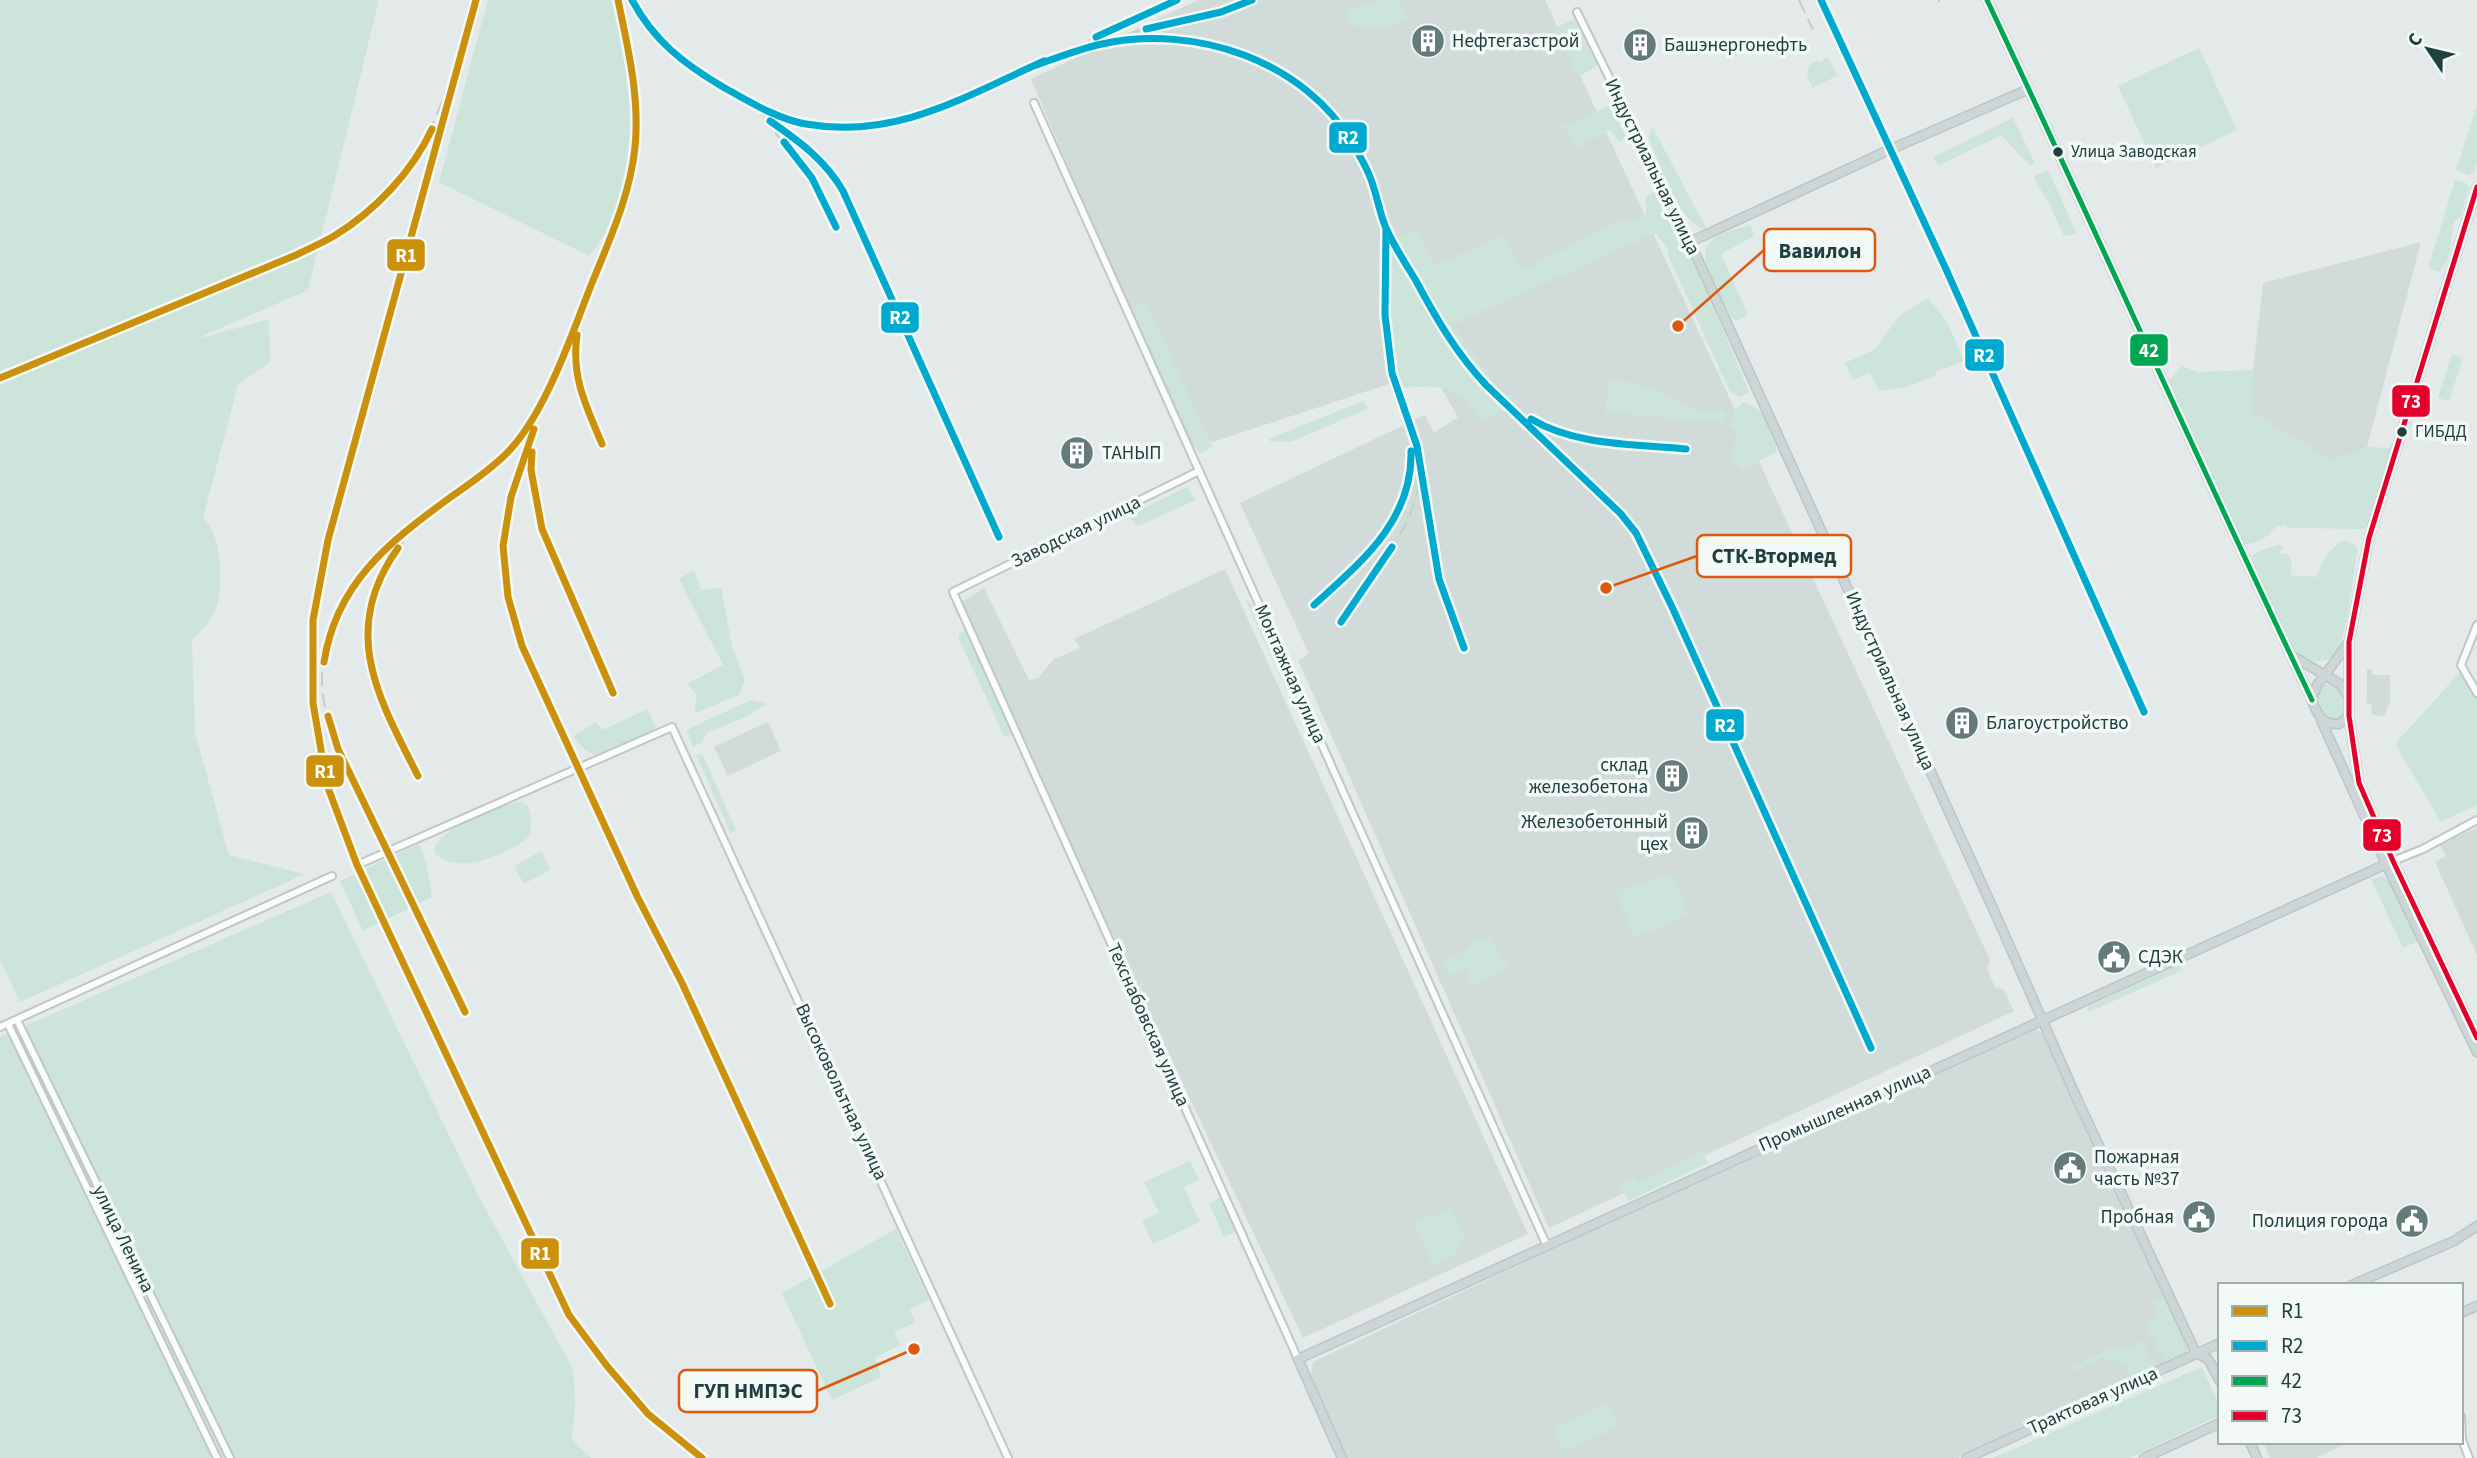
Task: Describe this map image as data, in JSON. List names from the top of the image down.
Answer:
{
  "streets": {
    "main road": [
      "Индустриальная улица",
      "Техснабовская улица",
      "Промышленная улица",
      "Трактовая улица"
    ],
    "street": [
      "Заводская улица",
      "Монтажная улица",
      "Высоковольтная улица",
      "улица Ленина"
    ]
  },
  "crossings": [
    ["Индустриальная улица", "Промышленная улица"],
    ["Индустриальная улица", "Трактовая улица"],
    ["Заводская улица", "Монтажная улица"],
    ["Заводская улица", "Техснабовская улица"],
    ["Монтажная улица", "Промышленная улица"],
    ["Техснабовская улица", "Промышленная улица"]
  ],
  "places": {
    "building": [
      "Нефтегазстрой",
      "Башэнергонефть",
      "ТАНЫП",
      "Благоустройство",
      "склад железобетона",
      "Железобетонный цех"
    ],
    "other": [
      "Улица Заводская",
      "Вавилон",
      "ГИБДД",
      "СТК-Втормед",
      "ГУП НМПЭС"
    ],
    "public building": [
      "СДЭК",
      "Пожарная часть №37",
      "Пробная",
      "Полиция города"
    ]
  },
  "lines": [
    "transit line R1",
    "transit line R2",
    "transit line 42",
    "transit line 73"
  ],
  "legend": [
    "R1",
    "R2",
    "42",
    "73"
  ],
  "north": "top left"
}
